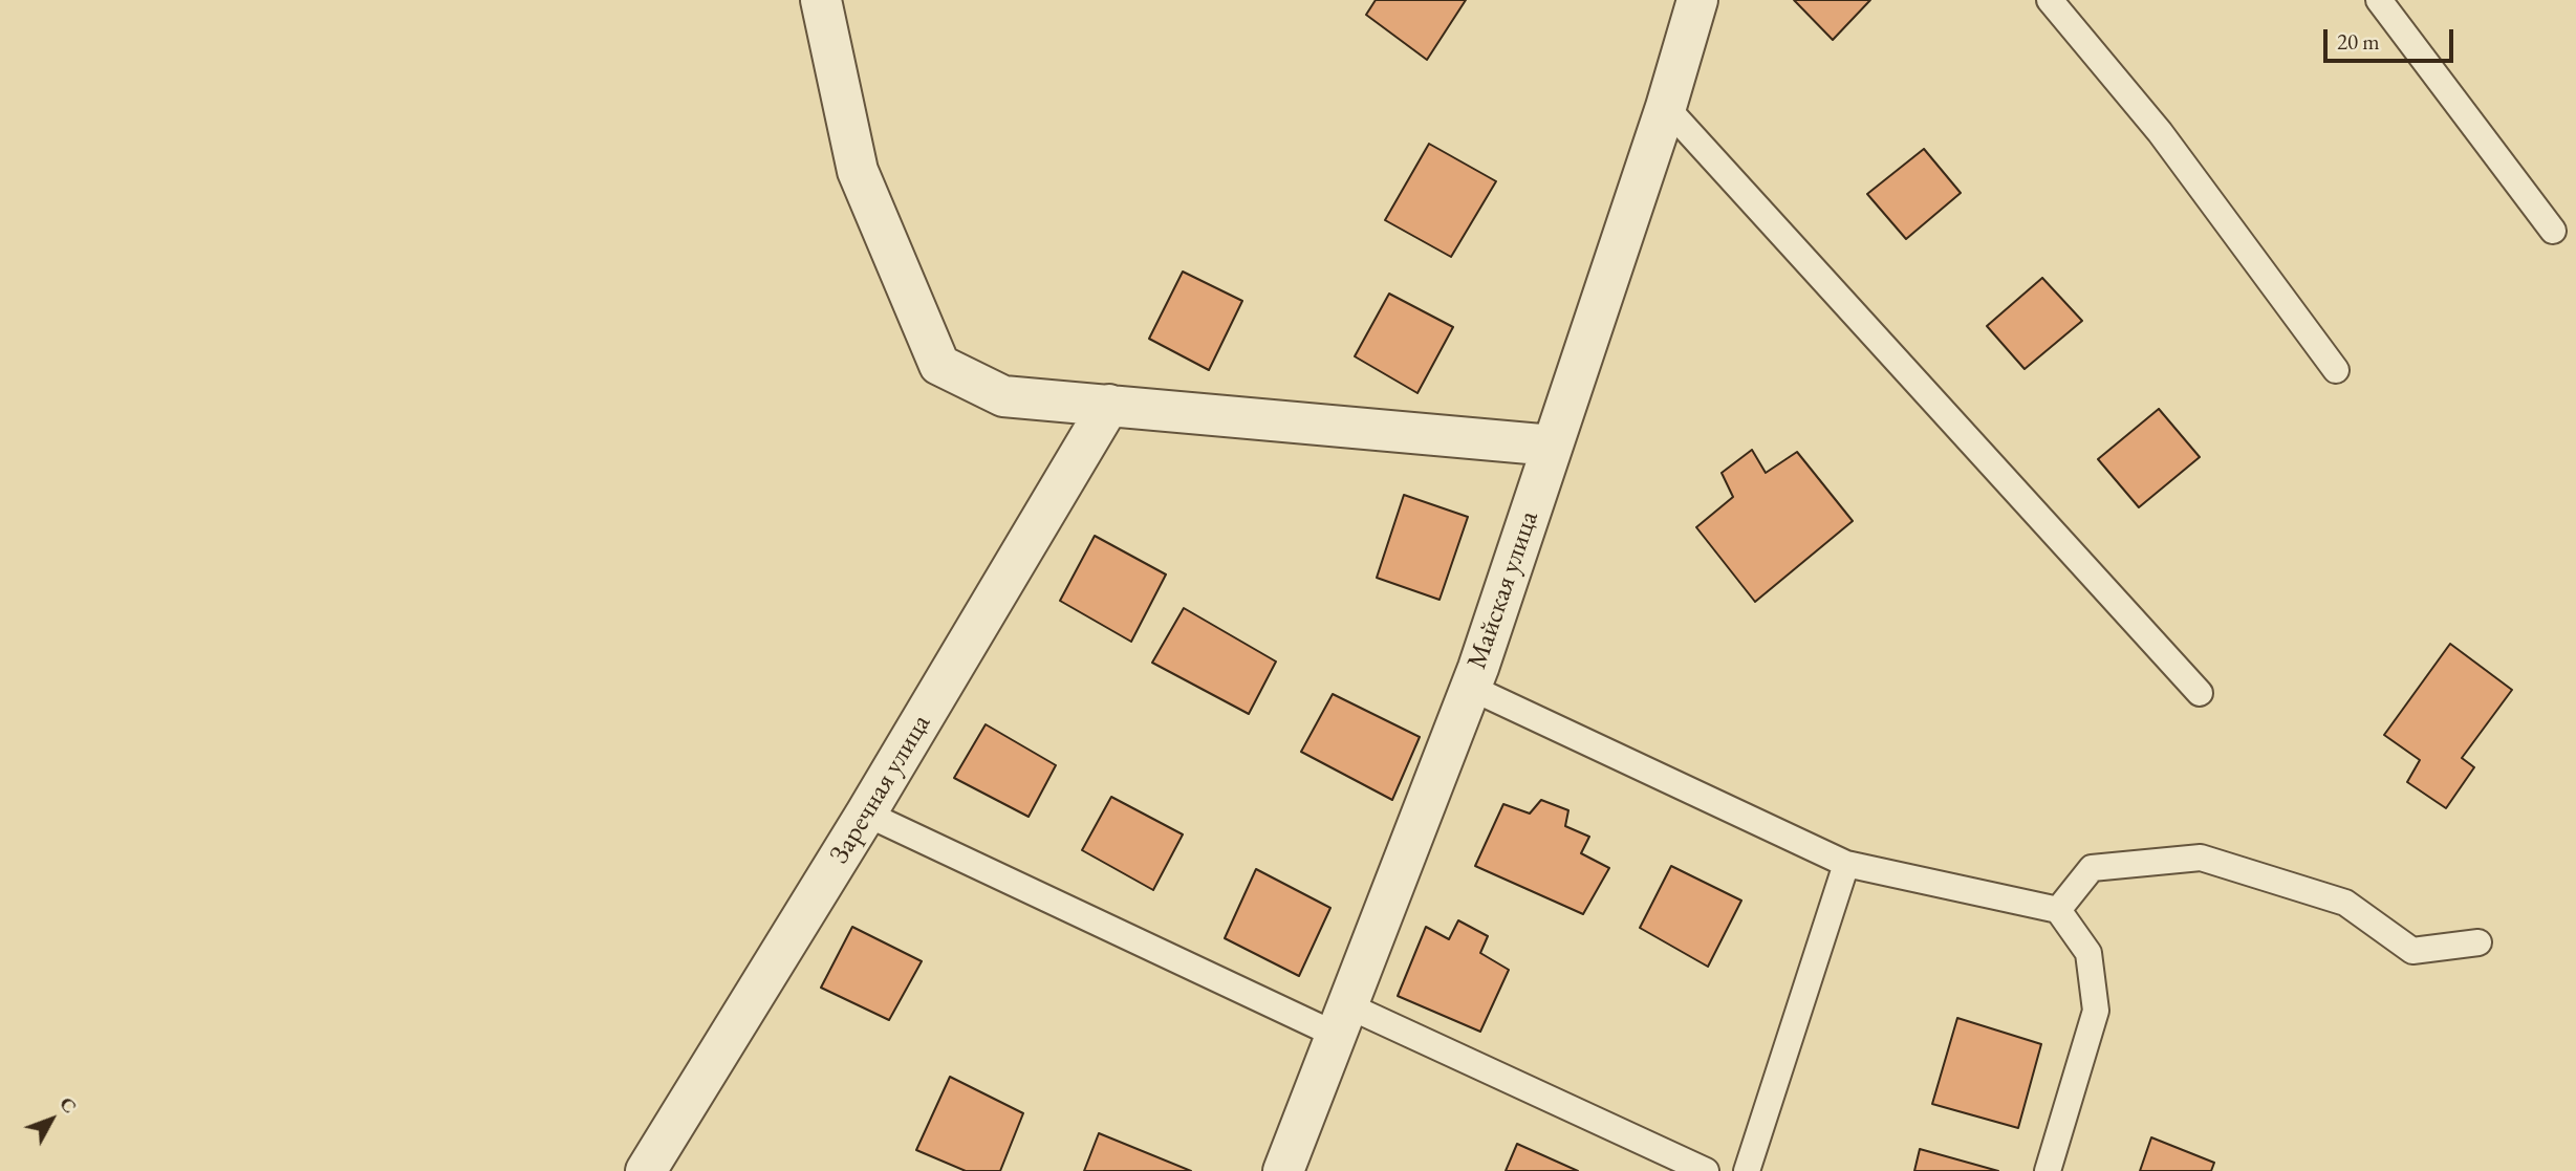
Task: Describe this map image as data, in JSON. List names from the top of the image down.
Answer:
{
  "streets": {
    "street": ["Майская улица", "Заречная улица"]
  },
  "scale_bar": "20 m",
  "north": "top right"
}
